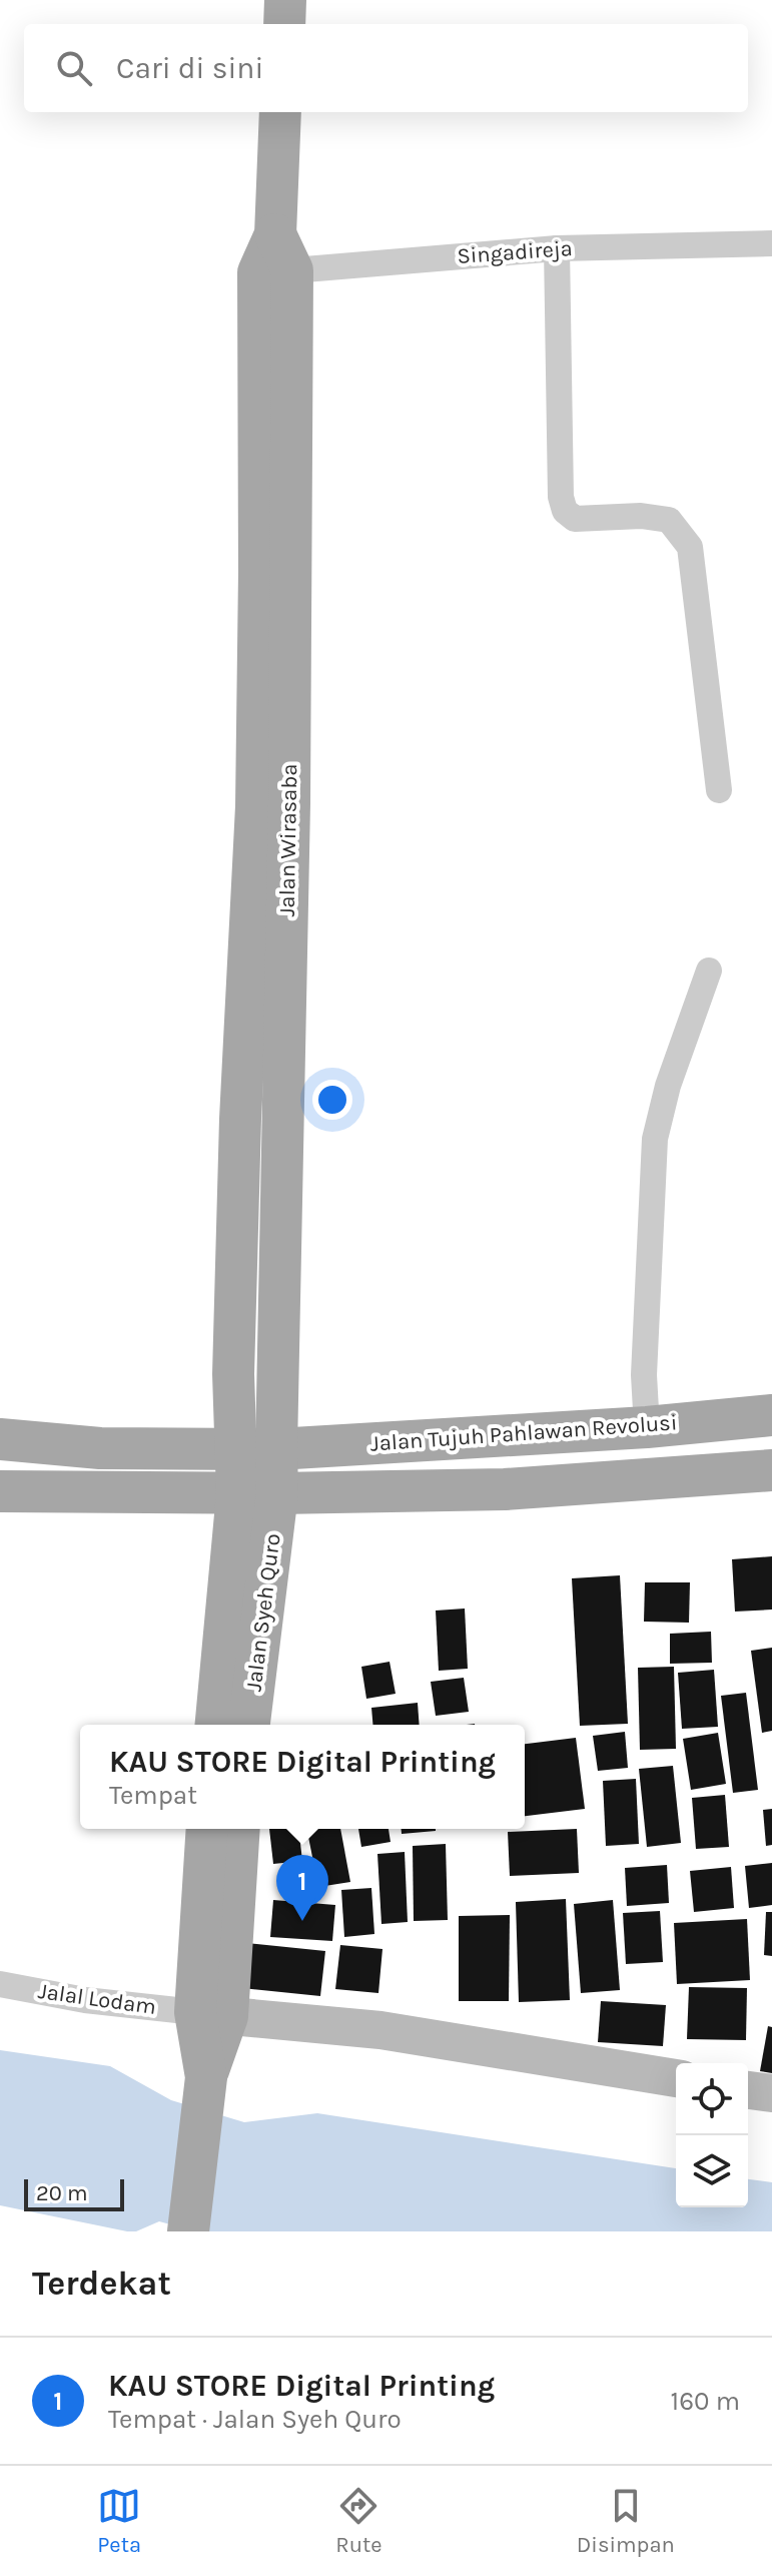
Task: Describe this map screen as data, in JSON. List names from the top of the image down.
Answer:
{
  "streets": {
    "main road": ["Jalan Wirasaba", "Jalan Tujuh Pahlawan Revolusi", "Jalan Syeh Quro"],
    "street": ["Singadireja", "Jalal Lodam"]
  },
  "crossings": [
    ["Singadireja", "Jalan Wirasaba"],
    ["Jalan Wirasaba", "Jalan Tujuh Pahlawan Revolusi"],
    ["Jalan Wirasaba", "Jalan Syeh Quro"]
  ],
  "scale_bar": "20 m",
  "page": {
    "search": "Cari di sini",
    "popup": ["KAU STORE Digital Printing", "Tempat"],
    "pins": "1",
    "scale": "20 m",
    "heading": "Terdekat",
    "list": [
      {
        "mark": "1",
        "name": "KAU STORE Digital Printing",
        "note": "Tempat · Jalan Syeh Quro",
        "value": "160 m"
      }
    ],
    "nav": ["Peta", "Rute", "Disimpan"]
  }
}
